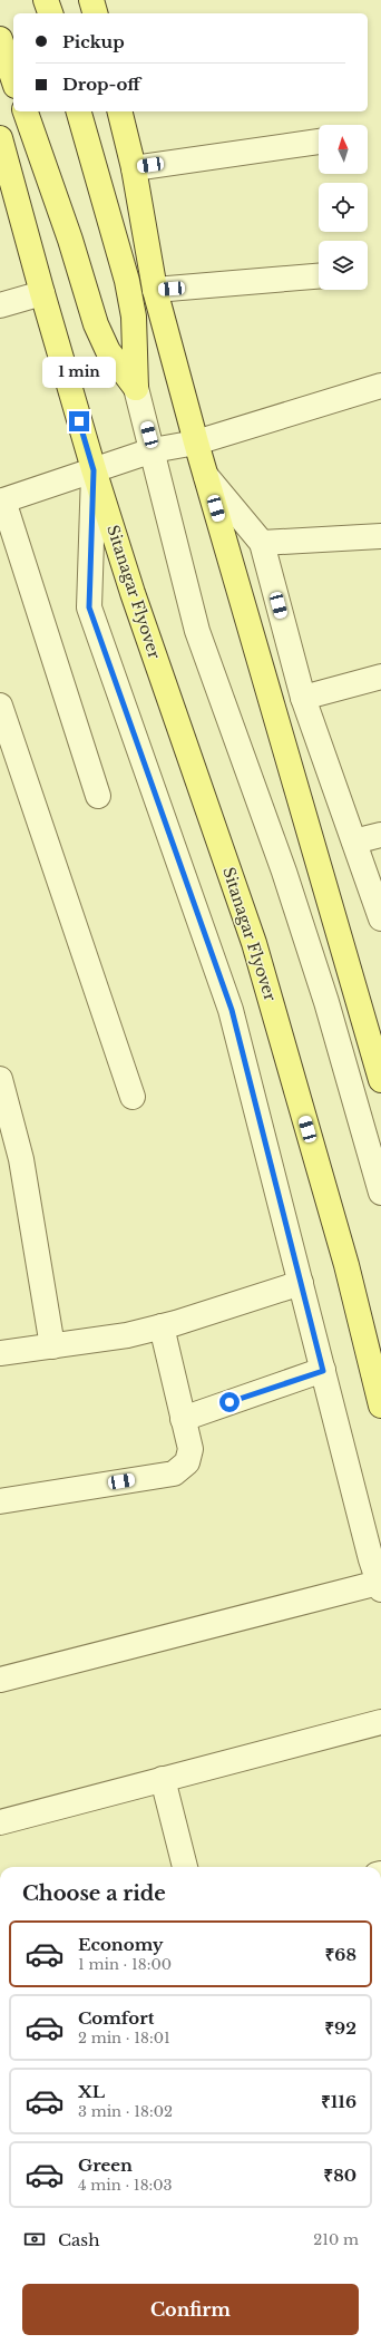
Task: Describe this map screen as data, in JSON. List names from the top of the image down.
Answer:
{
  "streets": {
    "main road": ["Sitanagar Flyover"]
  },
  "north": "top",
  "page": {
    "banner": ["Pickup", "Drop-off"],
    "bubble": "1 min",
    "heading": "Choose a ride",
    "list": [
      {
        "name": "Economy",
        "note": "1 min · 18:00",
        "value": "₹68"
      },
      {
        "name": "Comfort",
        "note": "2 min · 18:01",
        "value": "₹92"
      },
      {
        "name": "XL",
        "note": "3 min · 18:02",
        "value": "₹116"
      },
      {
        "name": "Green",
        "note": "4 min · 18:03",
        "value": "₹80"
      }
    ],
    "pay": ["Cash", "210 m"],
    "buttons": "Confirm"
  }
}
